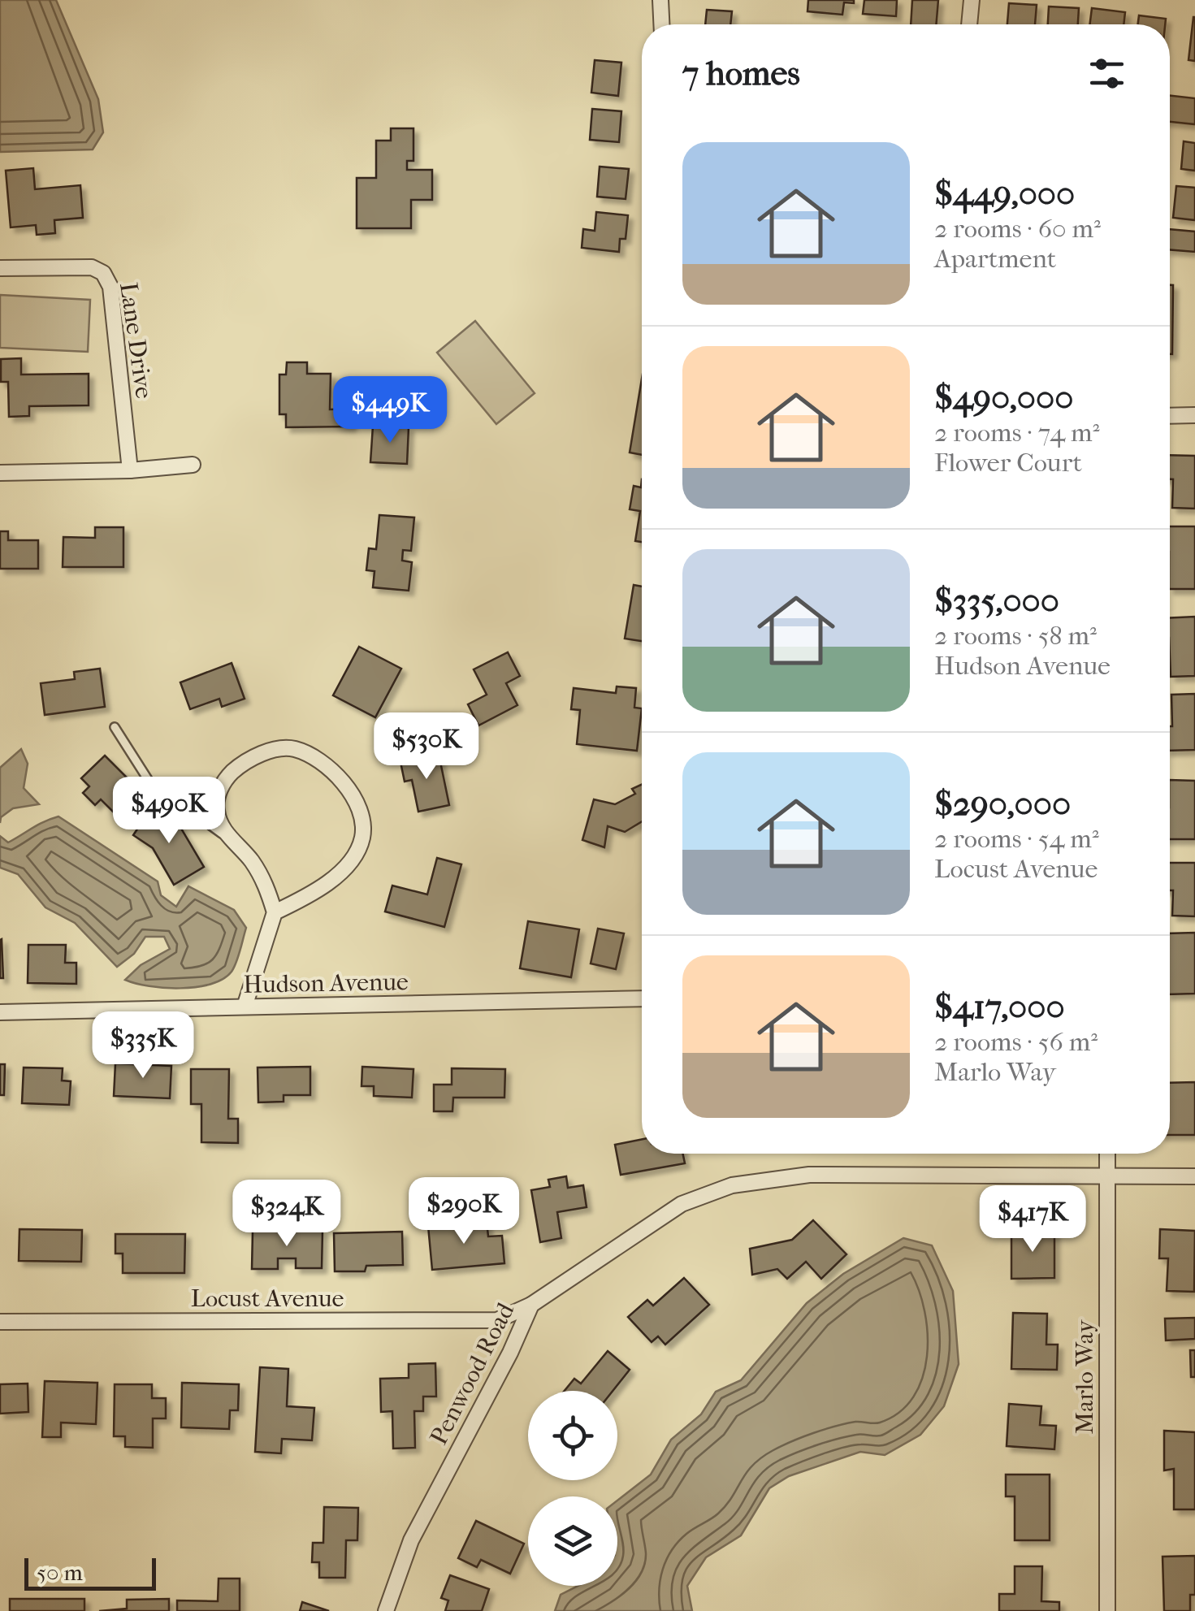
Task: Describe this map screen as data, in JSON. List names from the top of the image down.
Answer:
{
  "streets": {
    "street": [
      "Lane Drive",
      "Hudson Avenue",
      "Locust Avenue",
      "Penwood Road",
      "Marlo Way"
    ]
  },
  "crossings": [
    ["Locust Avenue", "Penwood Road"],
    ["Penwood Road", "Marlo Way"]
  ],
  "scale_bar": "50 m",
  "page": {
    "heading": "7 homes",
    "list": [
      {
        "name": "$449,000",
        "note": "2 rooms · 60 m² · Apartment"
      },
      {
        "name": "$490,000",
        "note": "2 rooms · 74 m² · Flower Court"
      },
      {
        "name": "$335,000",
        "note": "2 rooms · 58 m² · Hudson Avenue"
      },
      {
        "name": "$290,000",
        "note": "2 rooms · 54 m² · Locust Avenue"
      },
      {
        "name": "$417,000",
        "note": "2 rooms · 56 m² · Marlo Way"
      }
    ],
    "price": [
      "$449K",
      "$530K",
      "$490K",
      "$335K",
      "$290K",
      "$324K",
      "$417K"
    ],
    "scale": "50 m"
  }
}
